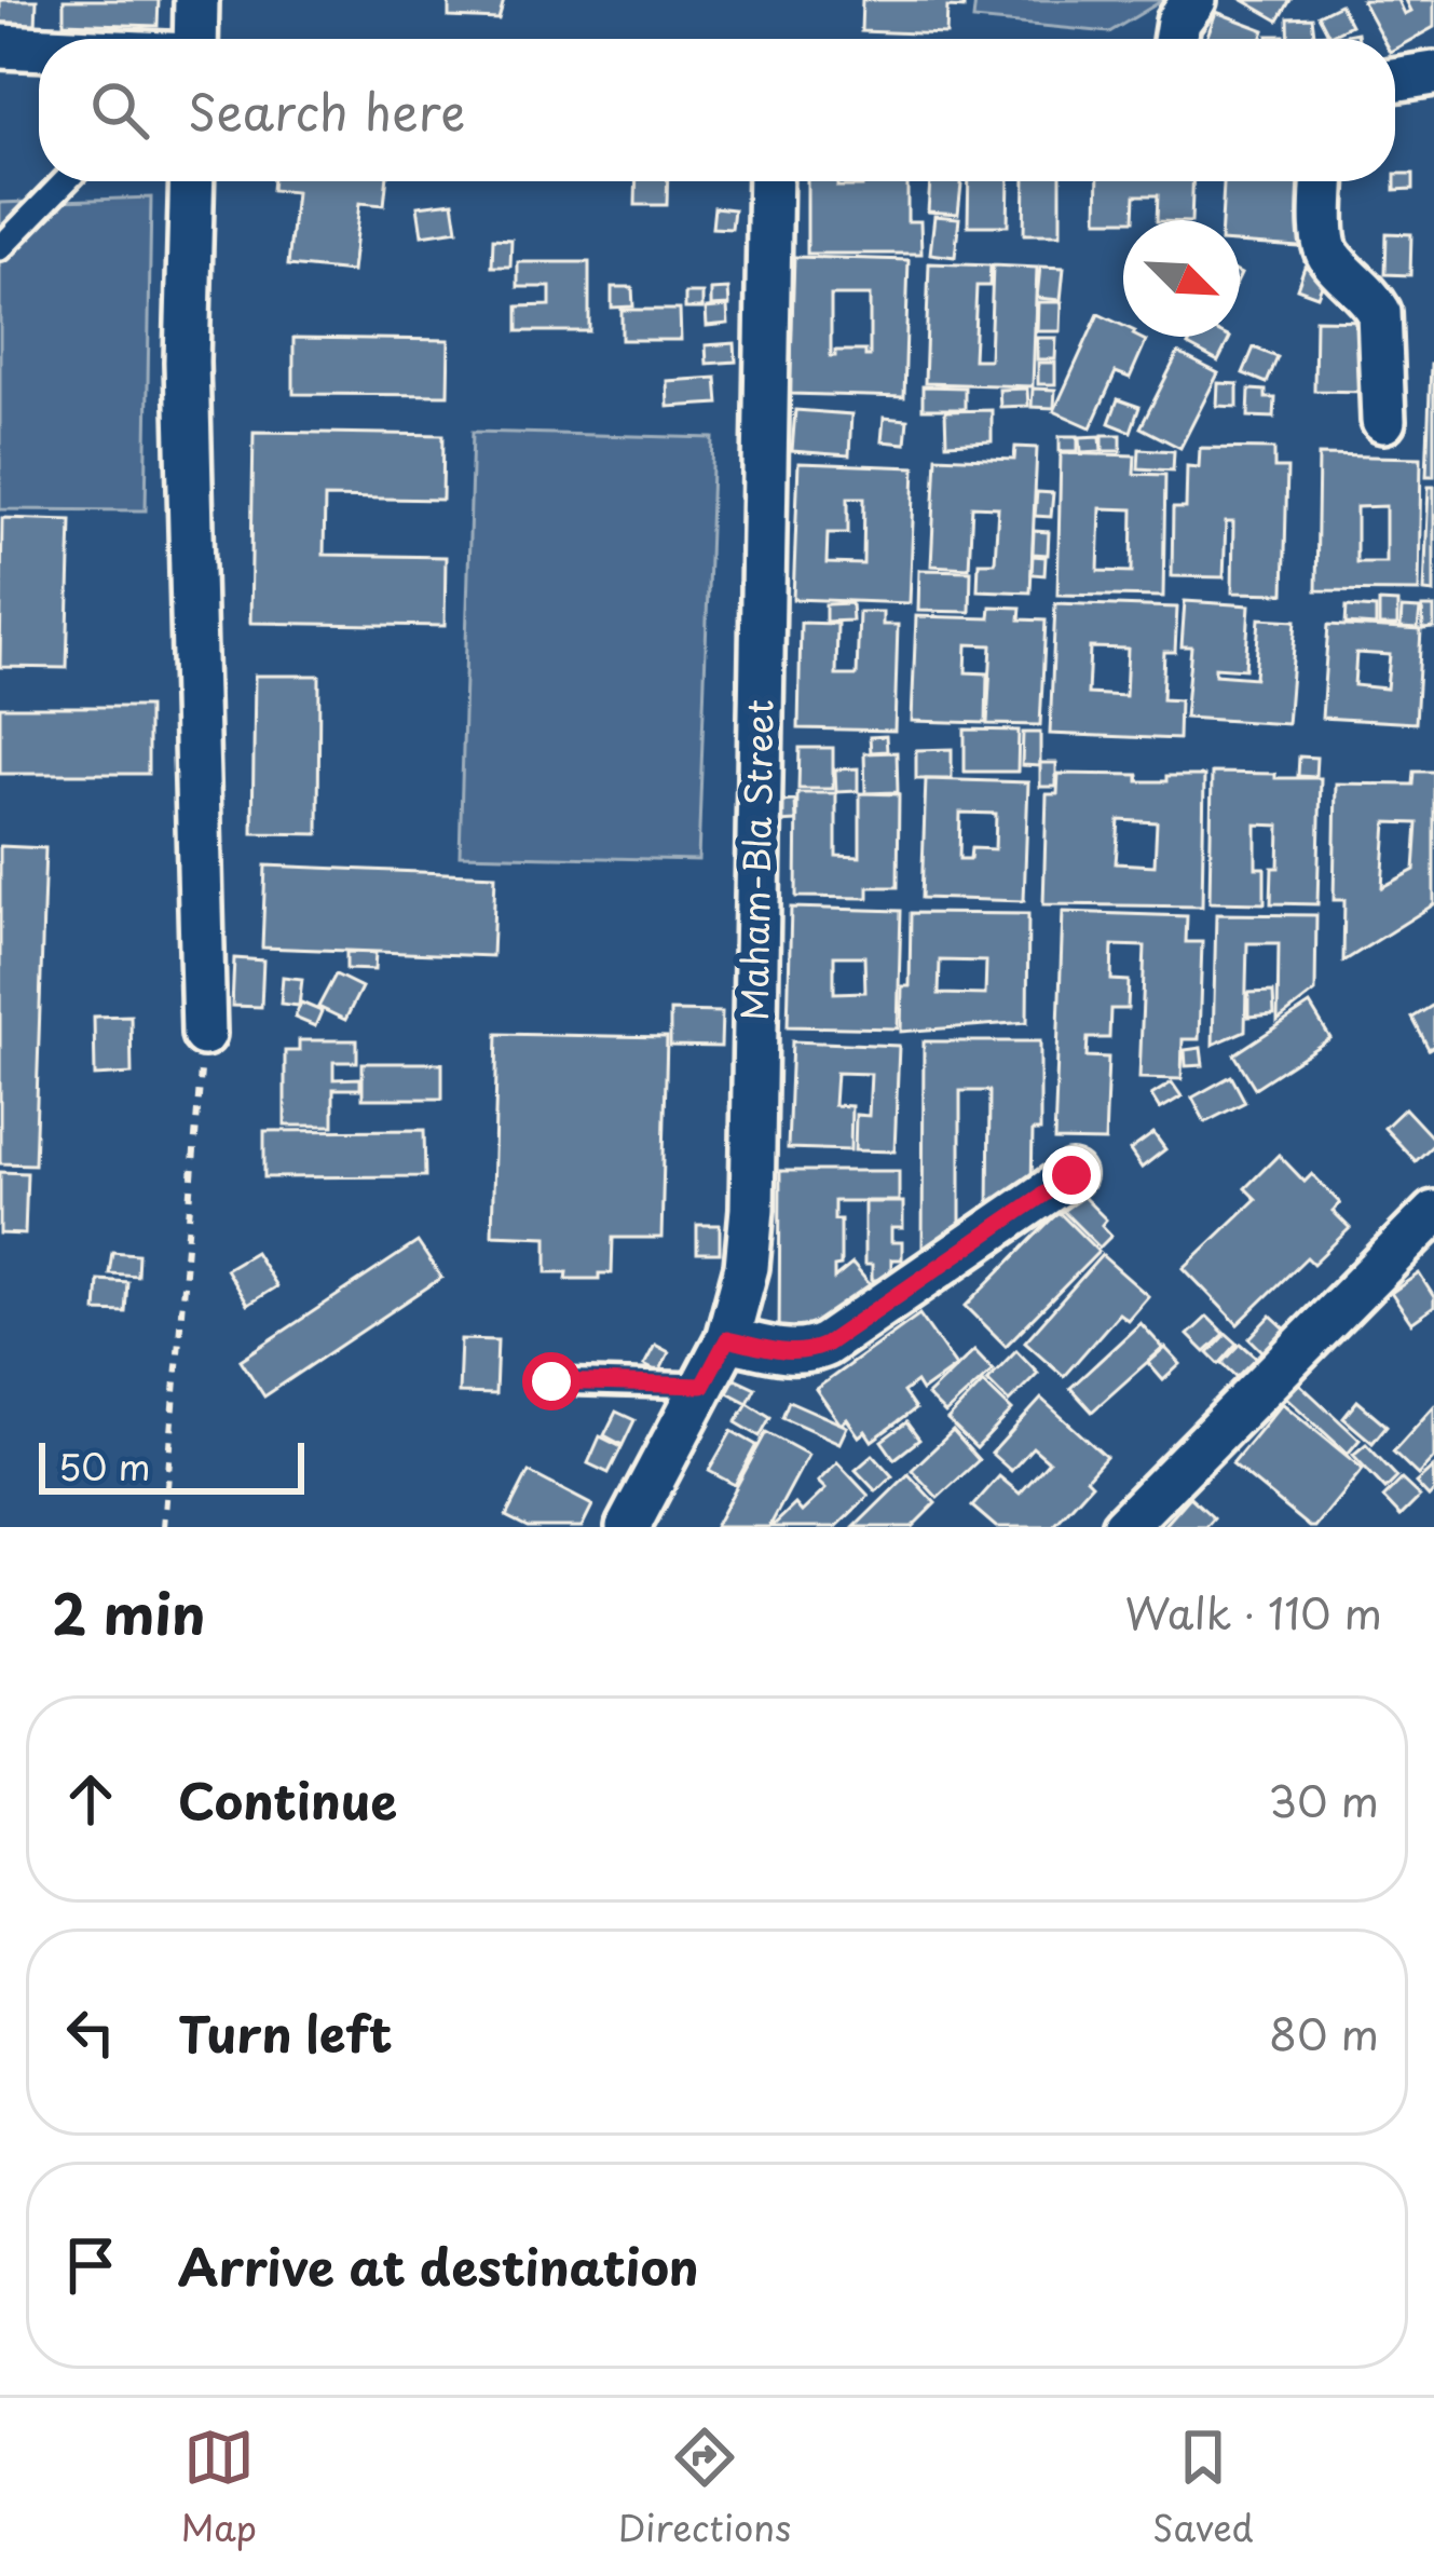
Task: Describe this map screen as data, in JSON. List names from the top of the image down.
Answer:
{
  "streets": {
    "street": ["Maham-Bla Street"]
  },
  "scale_bar": "50 m",
  "north": "bottom right",
  "page": {
    "search": "Search here",
    "scale": "50 m",
    "heading": ["2 min", "Walk · 110 m"],
    "list": [
      ["Continue", "30 m"],
      ["Turn left", "80 m"],
      "Arrive at destination"
    ],
    "nav": ["Map", "Directions", "Saved"]
  }
}
